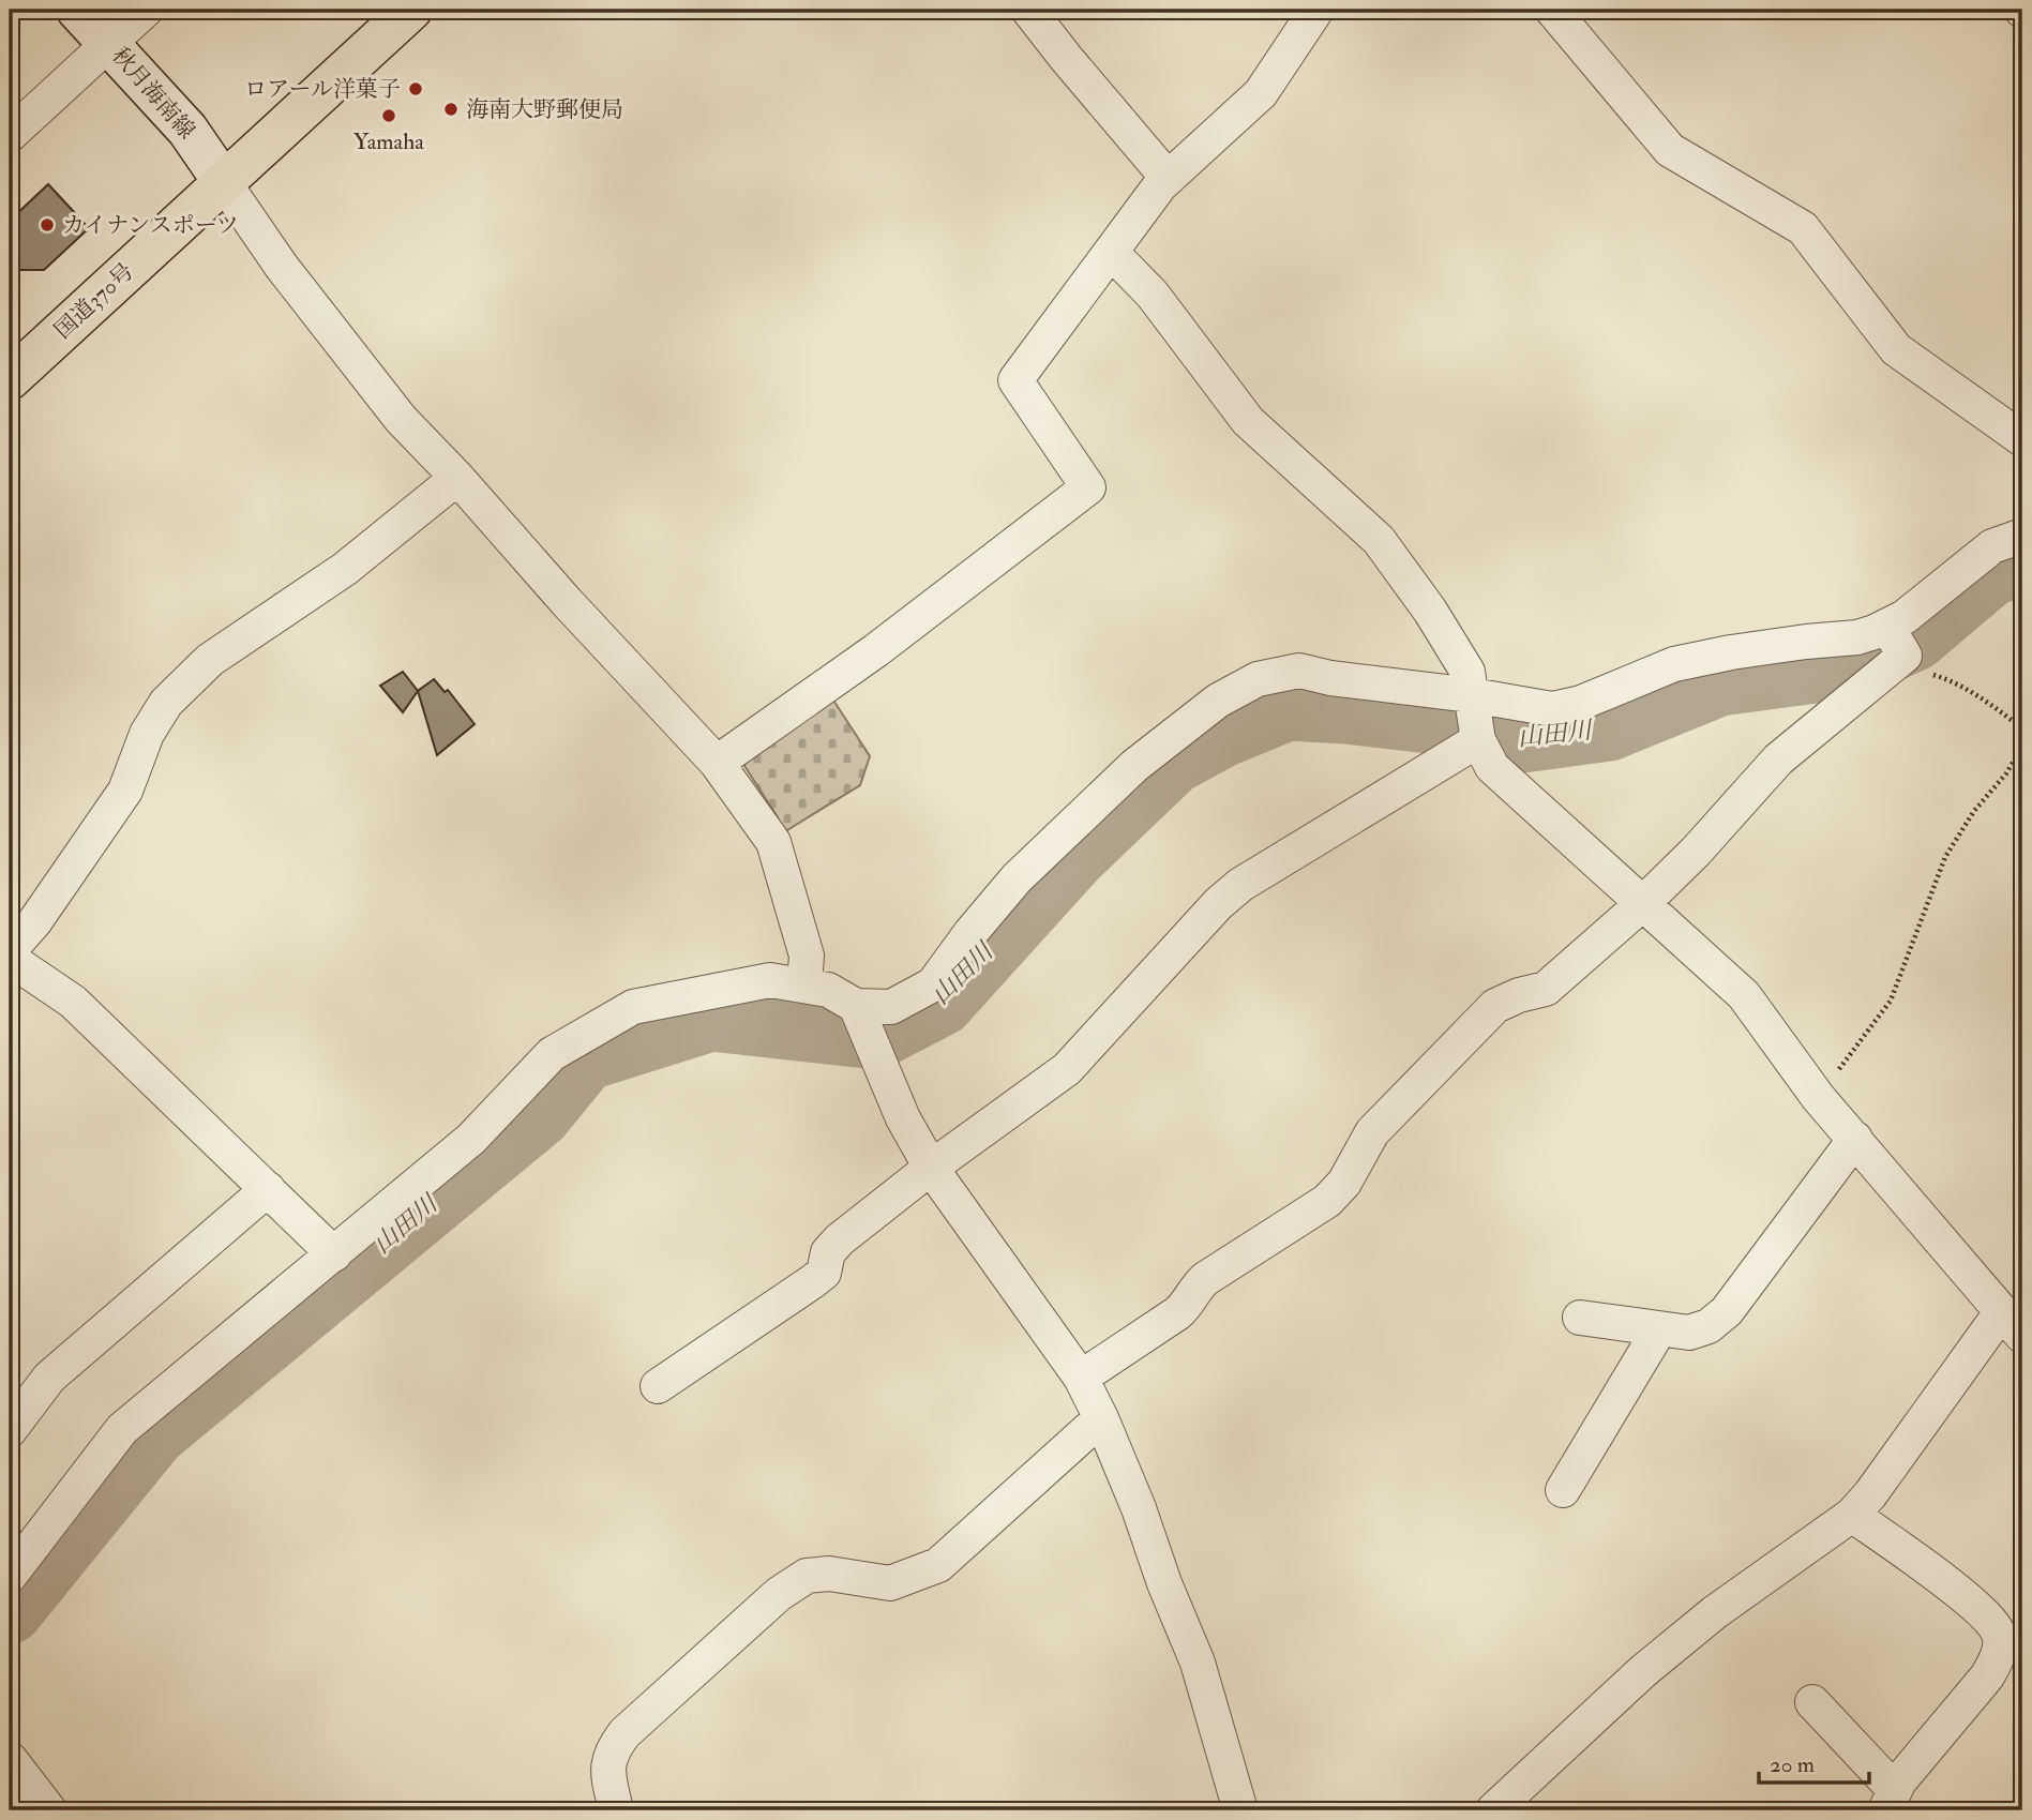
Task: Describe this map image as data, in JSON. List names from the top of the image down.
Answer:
{
  "streets": {
    "highway": ["国道370号"],
    "main road": ["秋月海南線"]
  },
  "crossings": [
    ["秋月海南線", "国道370号"]
  ],
  "water": ["山田川"],
  "places": [
    "ロアール洋菓子",
    "海南大野郵便局",
    "Yamaha",
    "カイナンスポーツ"
  ],
  "scale_bar": "20 m"
}
